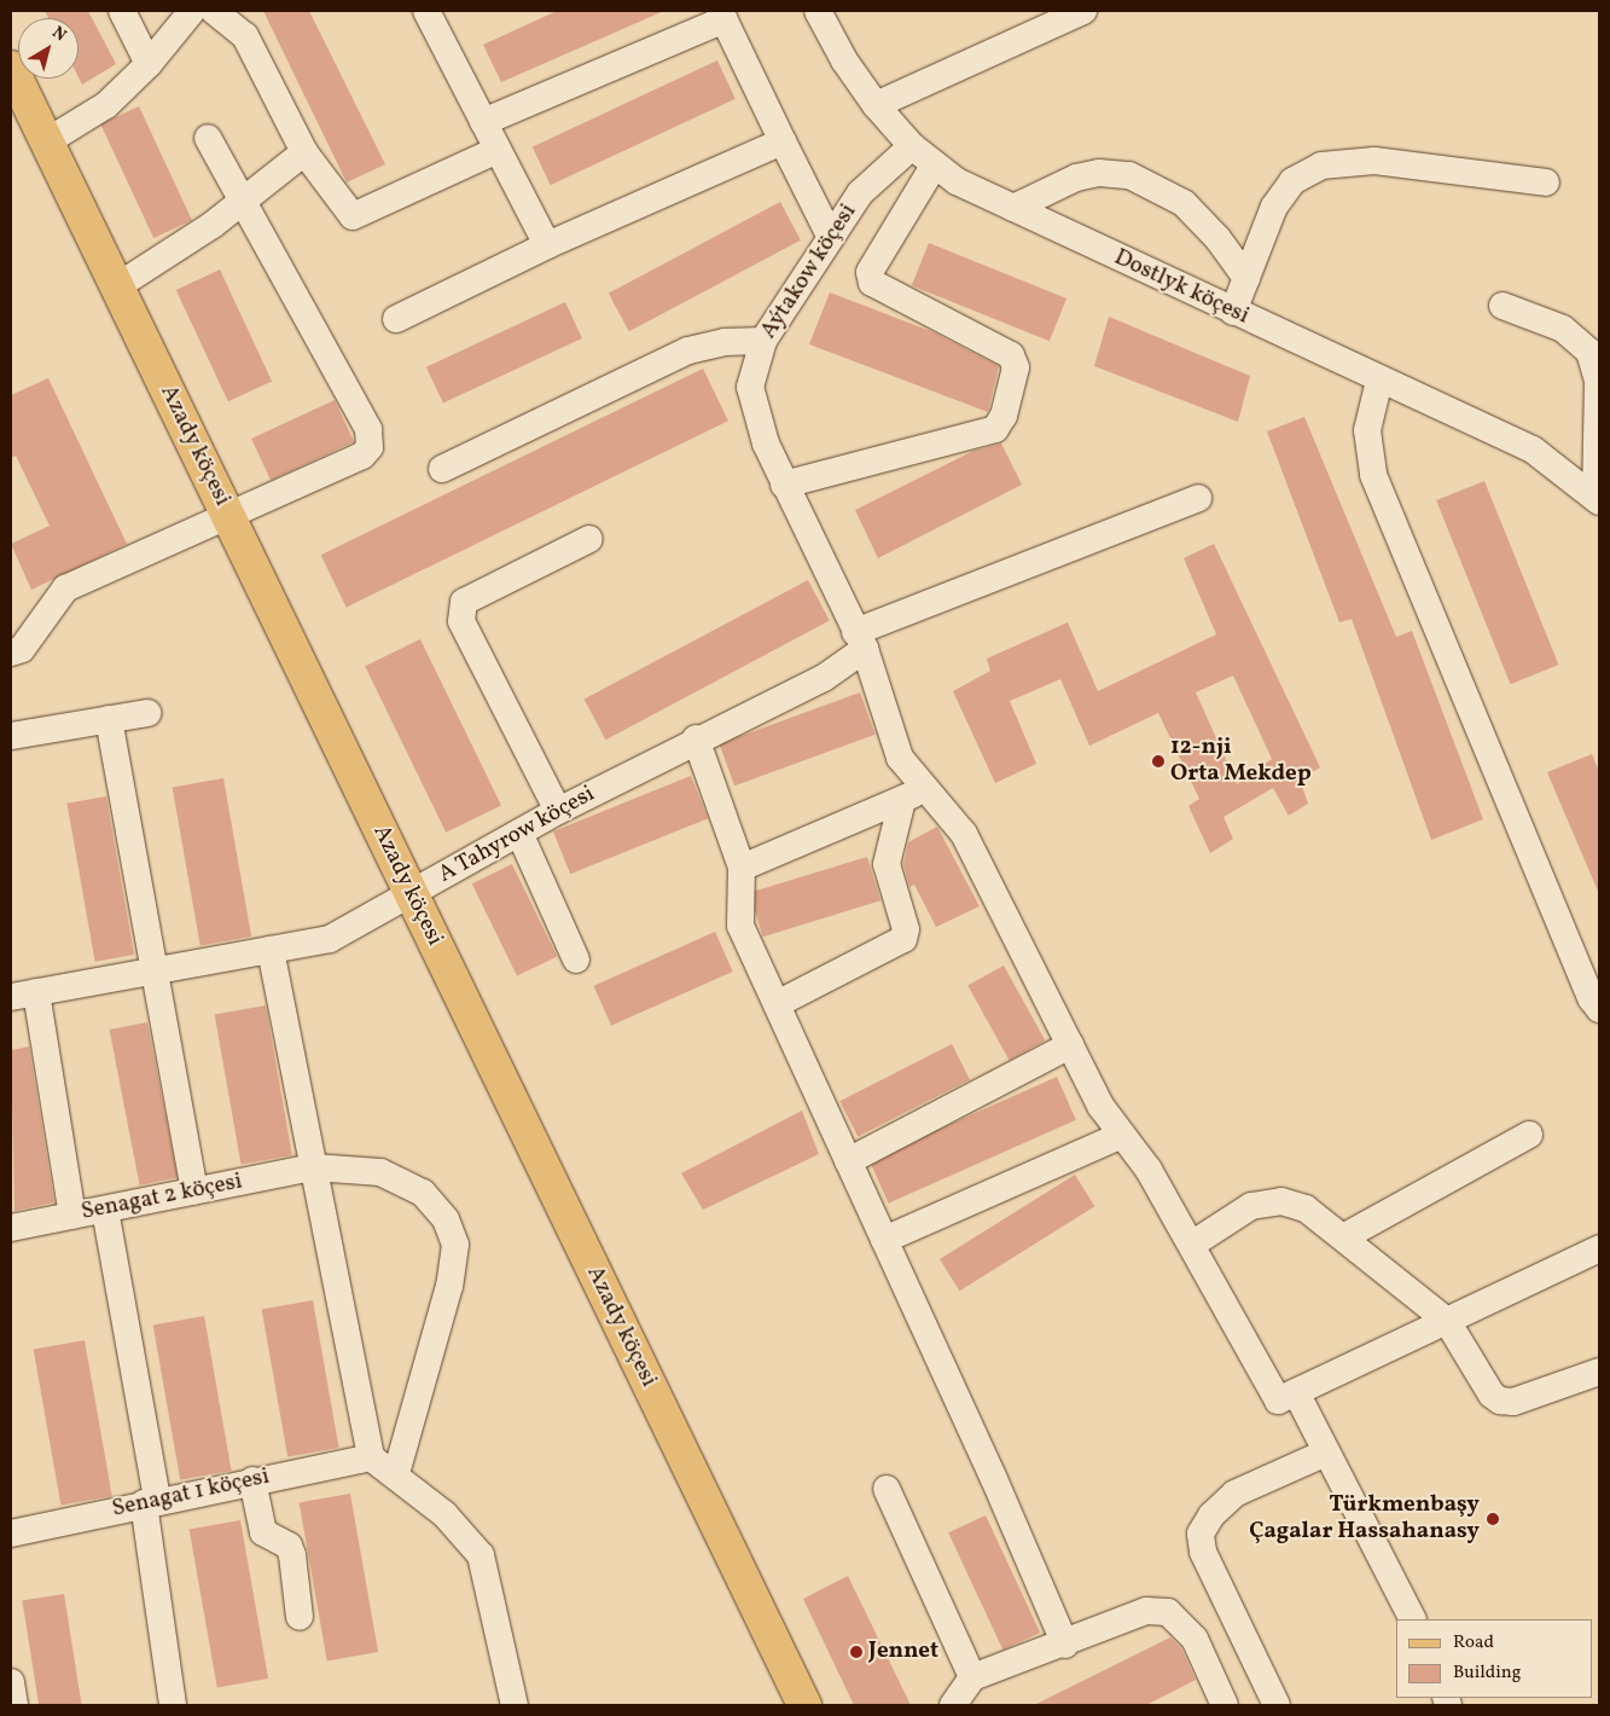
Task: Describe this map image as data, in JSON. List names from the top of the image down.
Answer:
{
  "streets": {
    "main road": ["Azady köçesi"],
    "street": [
      "Aýtakow köçesi",
      "Dostlyk köçesi",
      "A Tahyrow köçesi",
      "Senagat 2 köçesi",
      "Senagat 1 köçesi"
    ]
  },
  "crossings": [
    ["Aýtakow köçesi", "Dostlyk köçesi"],
    ["Aýtakow köçesi", "A Tahyrow köçesi"],
    ["Azady köçesi", "A Tahyrow köçesi"]
  ],
  "places": ["12-nji Orta Mekdep", "Türkmenbaşy Çagalar Hassahanasy", "Jennet"],
  "legend": ["Road", "Building"],
  "north": "top right"
}
